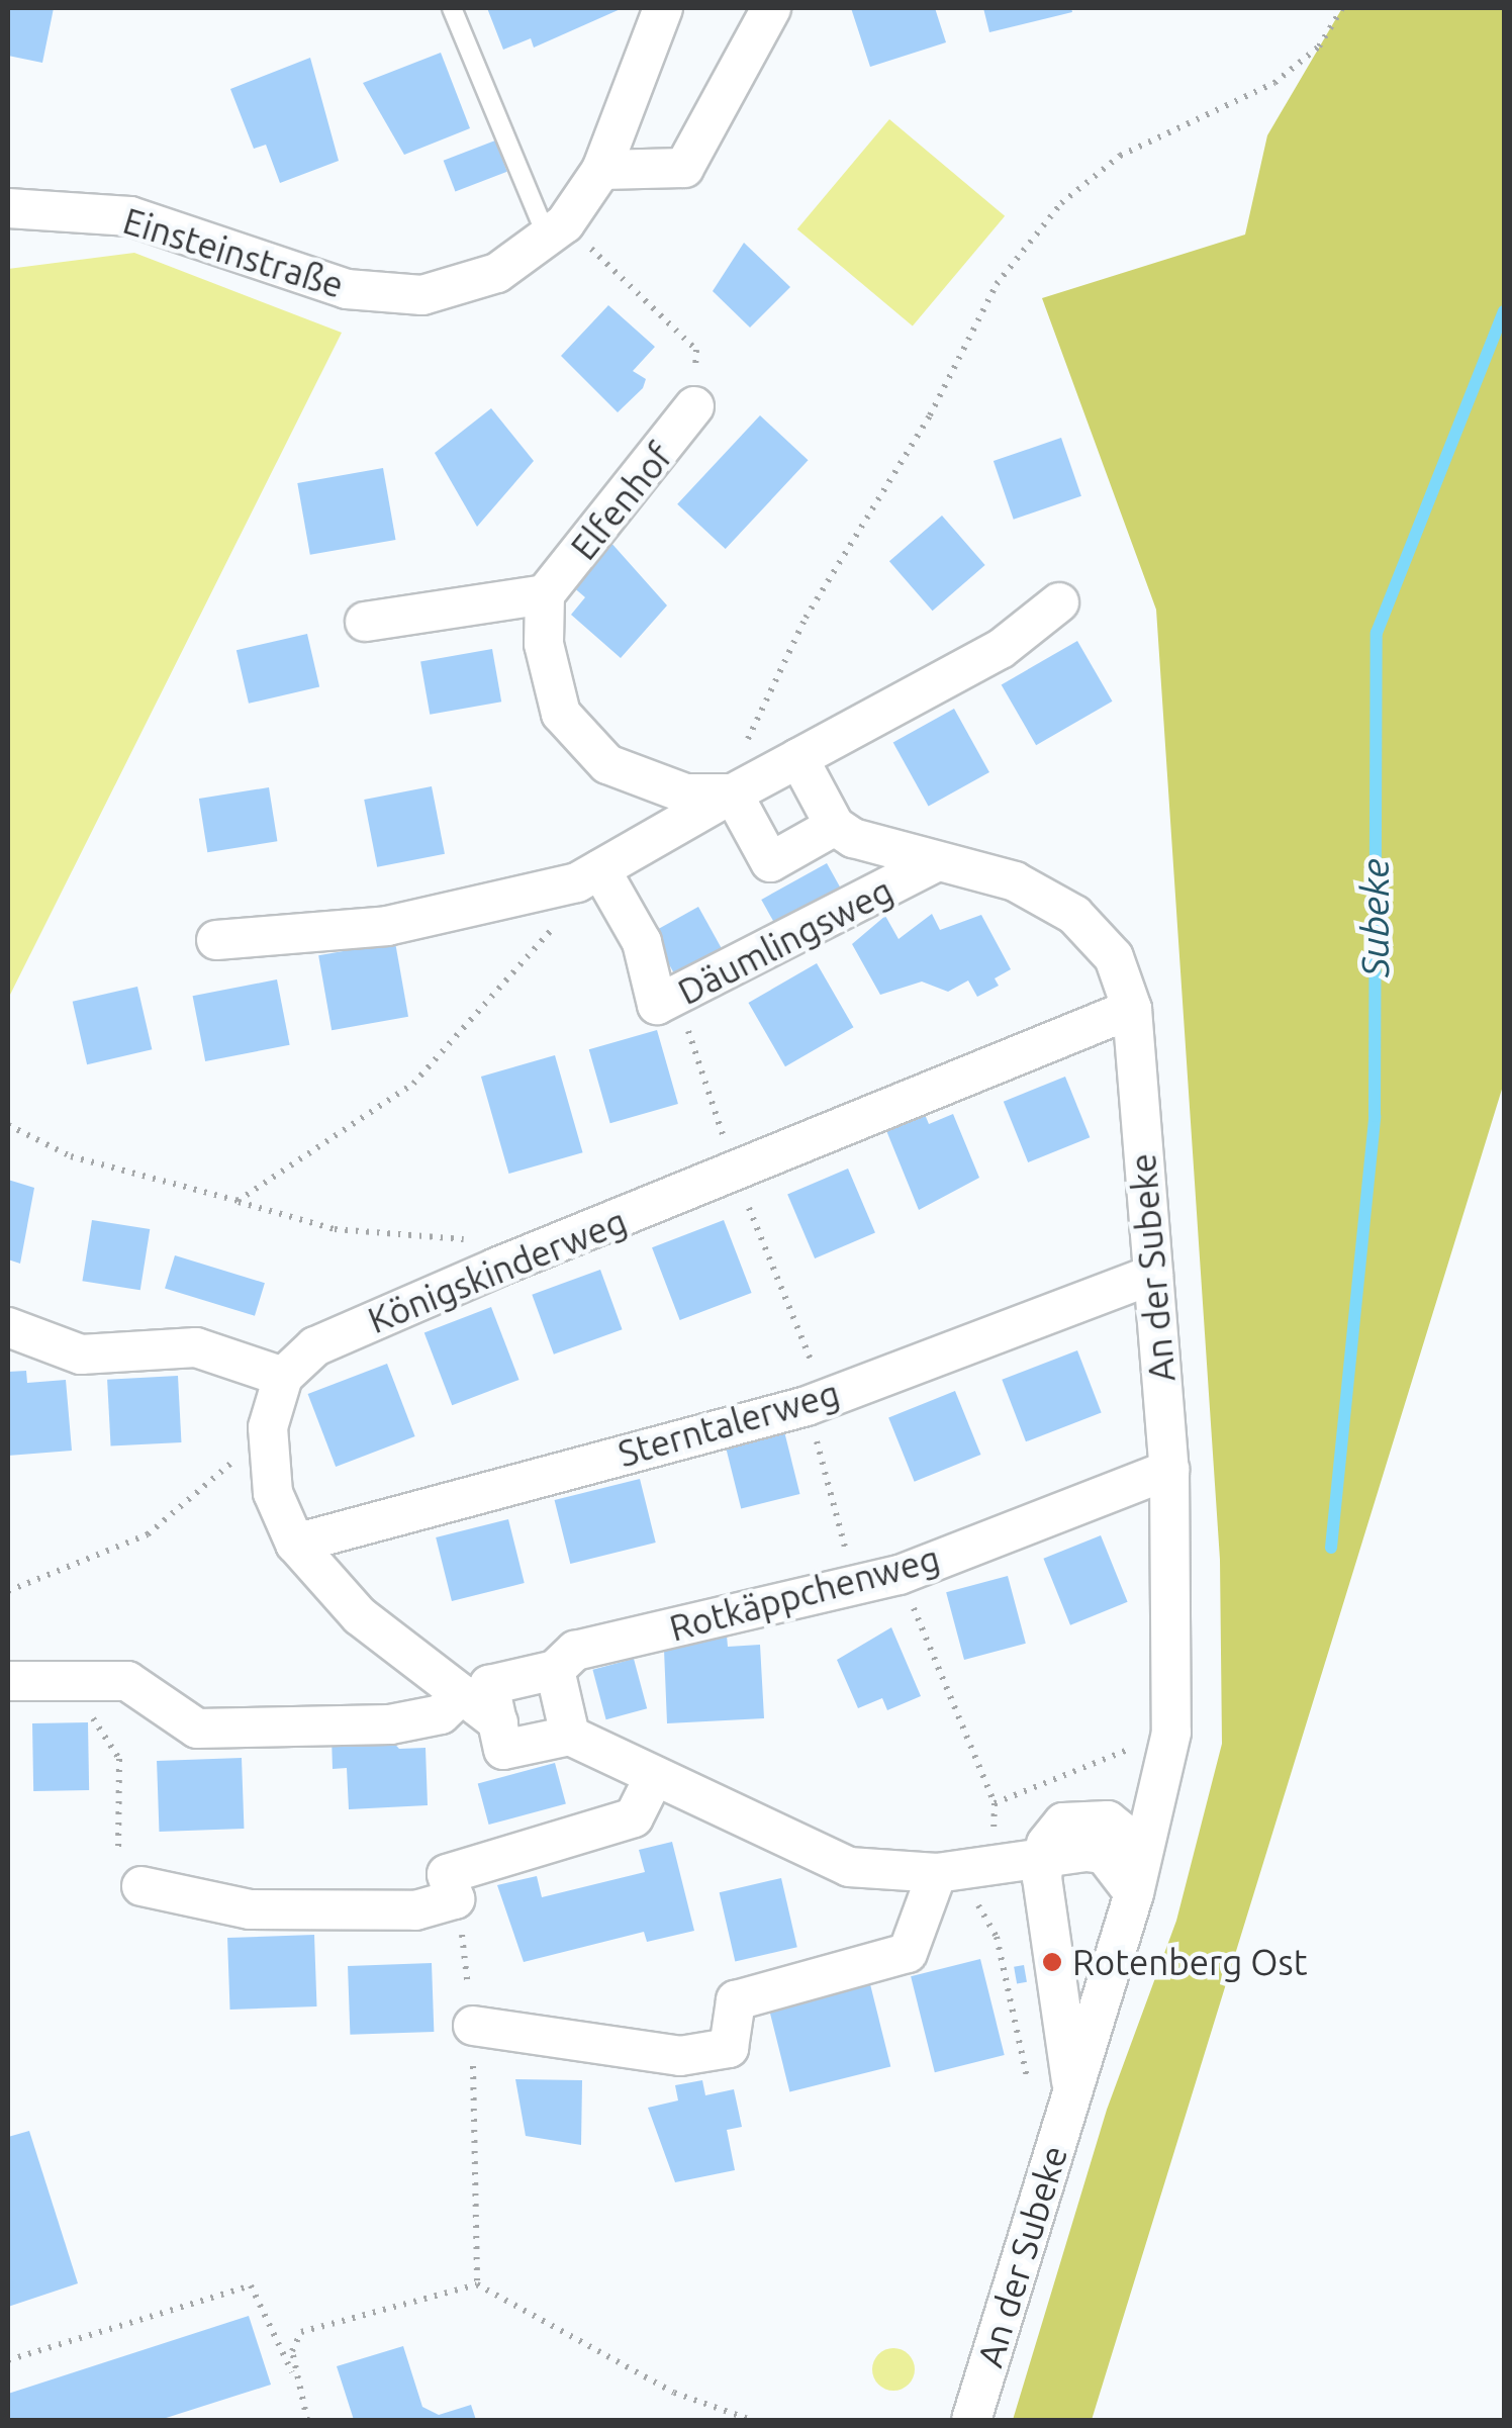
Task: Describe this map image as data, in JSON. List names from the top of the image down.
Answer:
{
  "streets": {
    "street": [
      "Einsteinstraße",
      "Elfenhof",
      "Däumlingsweg",
      "An der Subeke",
      "Königskinderweg",
      "Sterntalerweg",
      "Rotkäppchenweg"
    ]
  },
  "crossings": [
    ["Däumlingsweg", "An der Subeke"],
    ["An der Subeke", "Königskinderweg"],
    ["An der Subeke", "Sterntalerweg"],
    ["An der Subeke", "Rotkäppchenweg"]
  ],
  "water": ["Subeke"],
  "places": ["Rotenberg Ost"]
}
